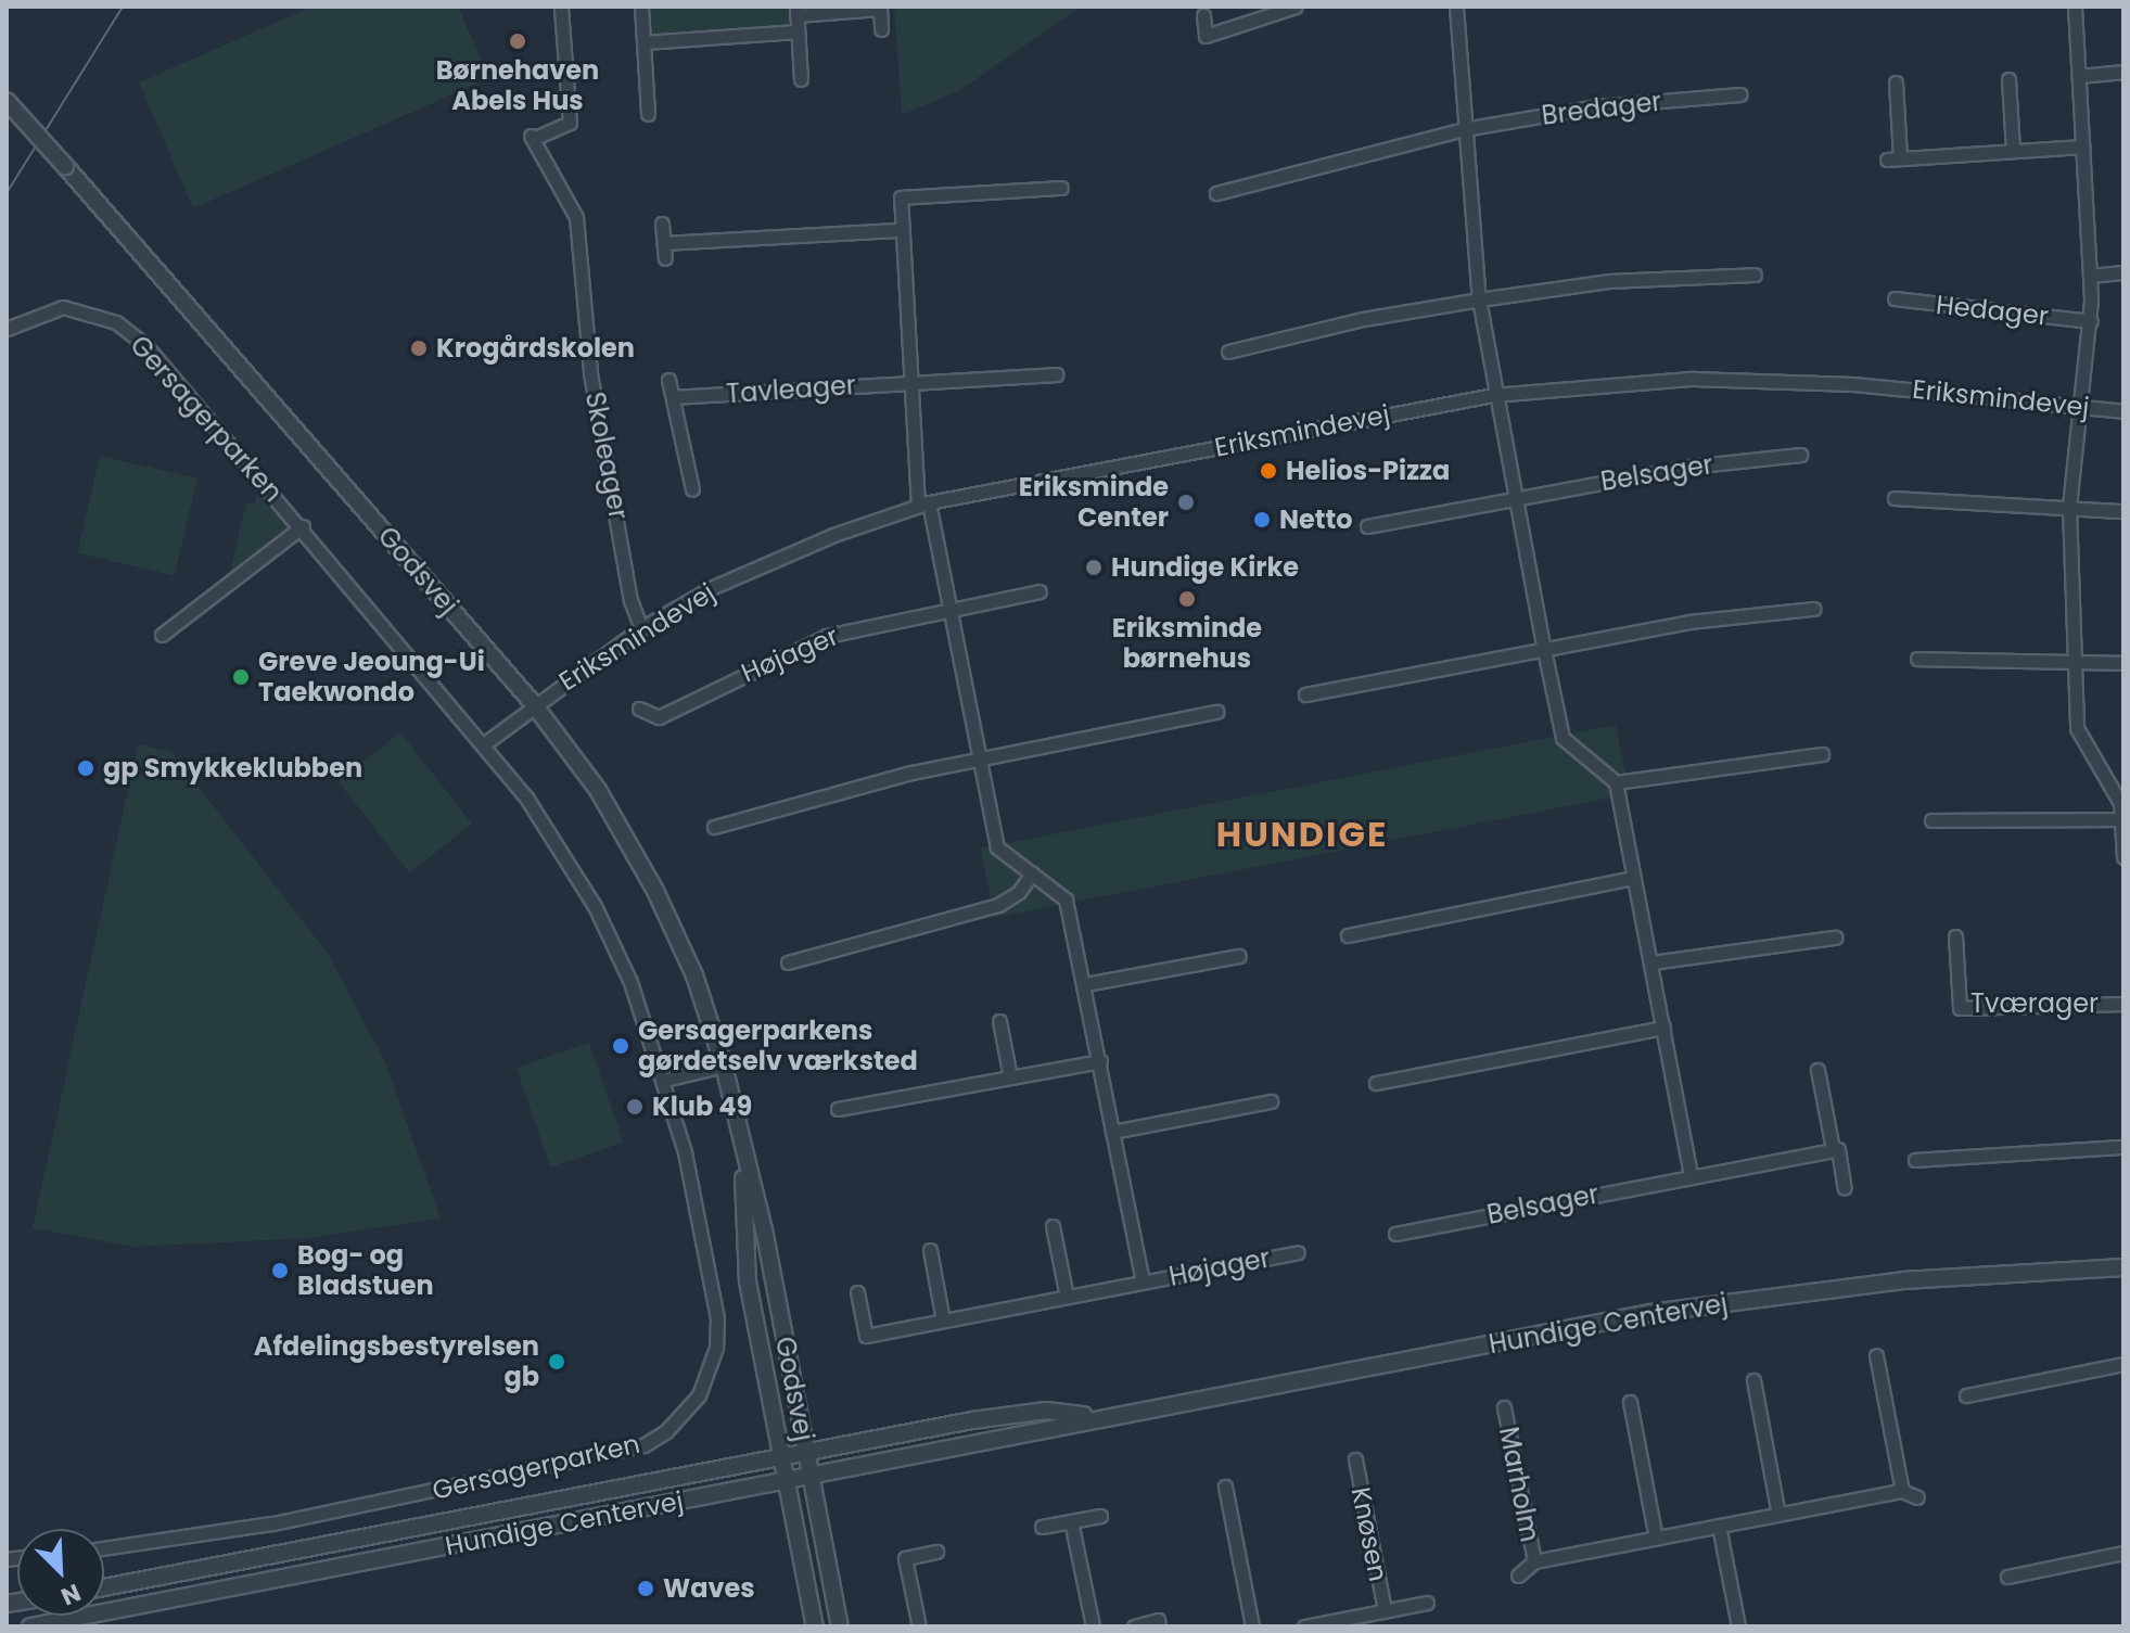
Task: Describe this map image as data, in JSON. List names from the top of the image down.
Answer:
{
  "streets": {
    "street": [
      "Bredager",
      "Hedager",
      "Tavleager",
      "Eriksmindevej",
      "Gersagerparken",
      "Skoleager",
      "Belsager",
      "Godsvej",
      "Højager",
      "Tværager",
      "Hundige Centervej",
      "Marholm",
      "Knøsen"
    ]
  },
  "crossings": [
    ["Eriksmindevej", "Skoleager"],
    ["Eriksmindevej", "Godsvej"],
    ["Eriksmindevej", "Højager"],
    ["Godsvej", "Hundige Centervej"]
  ],
  "districts": ["HUNDIGE"],
  "places": [
    "Børnehaven Abels Hus",
    "Krogårdskolen",
    "Helios-Pizza",
    "Eriksminde Center",
    "Netto",
    "Hundige Kirke",
    "Eriksminde børnehus",
    "Greve Jeoung-Ui Taekwondo",
    "gp Smykkeklubben",
    "Gersagerparkens gørdetselv værksted",
    "Klub 49",
    "Bog- og Bladstuen",
    "Afdelingsbestyrelsen gb",
    "Waves"
  ],
  "north": "bottom right"
}
